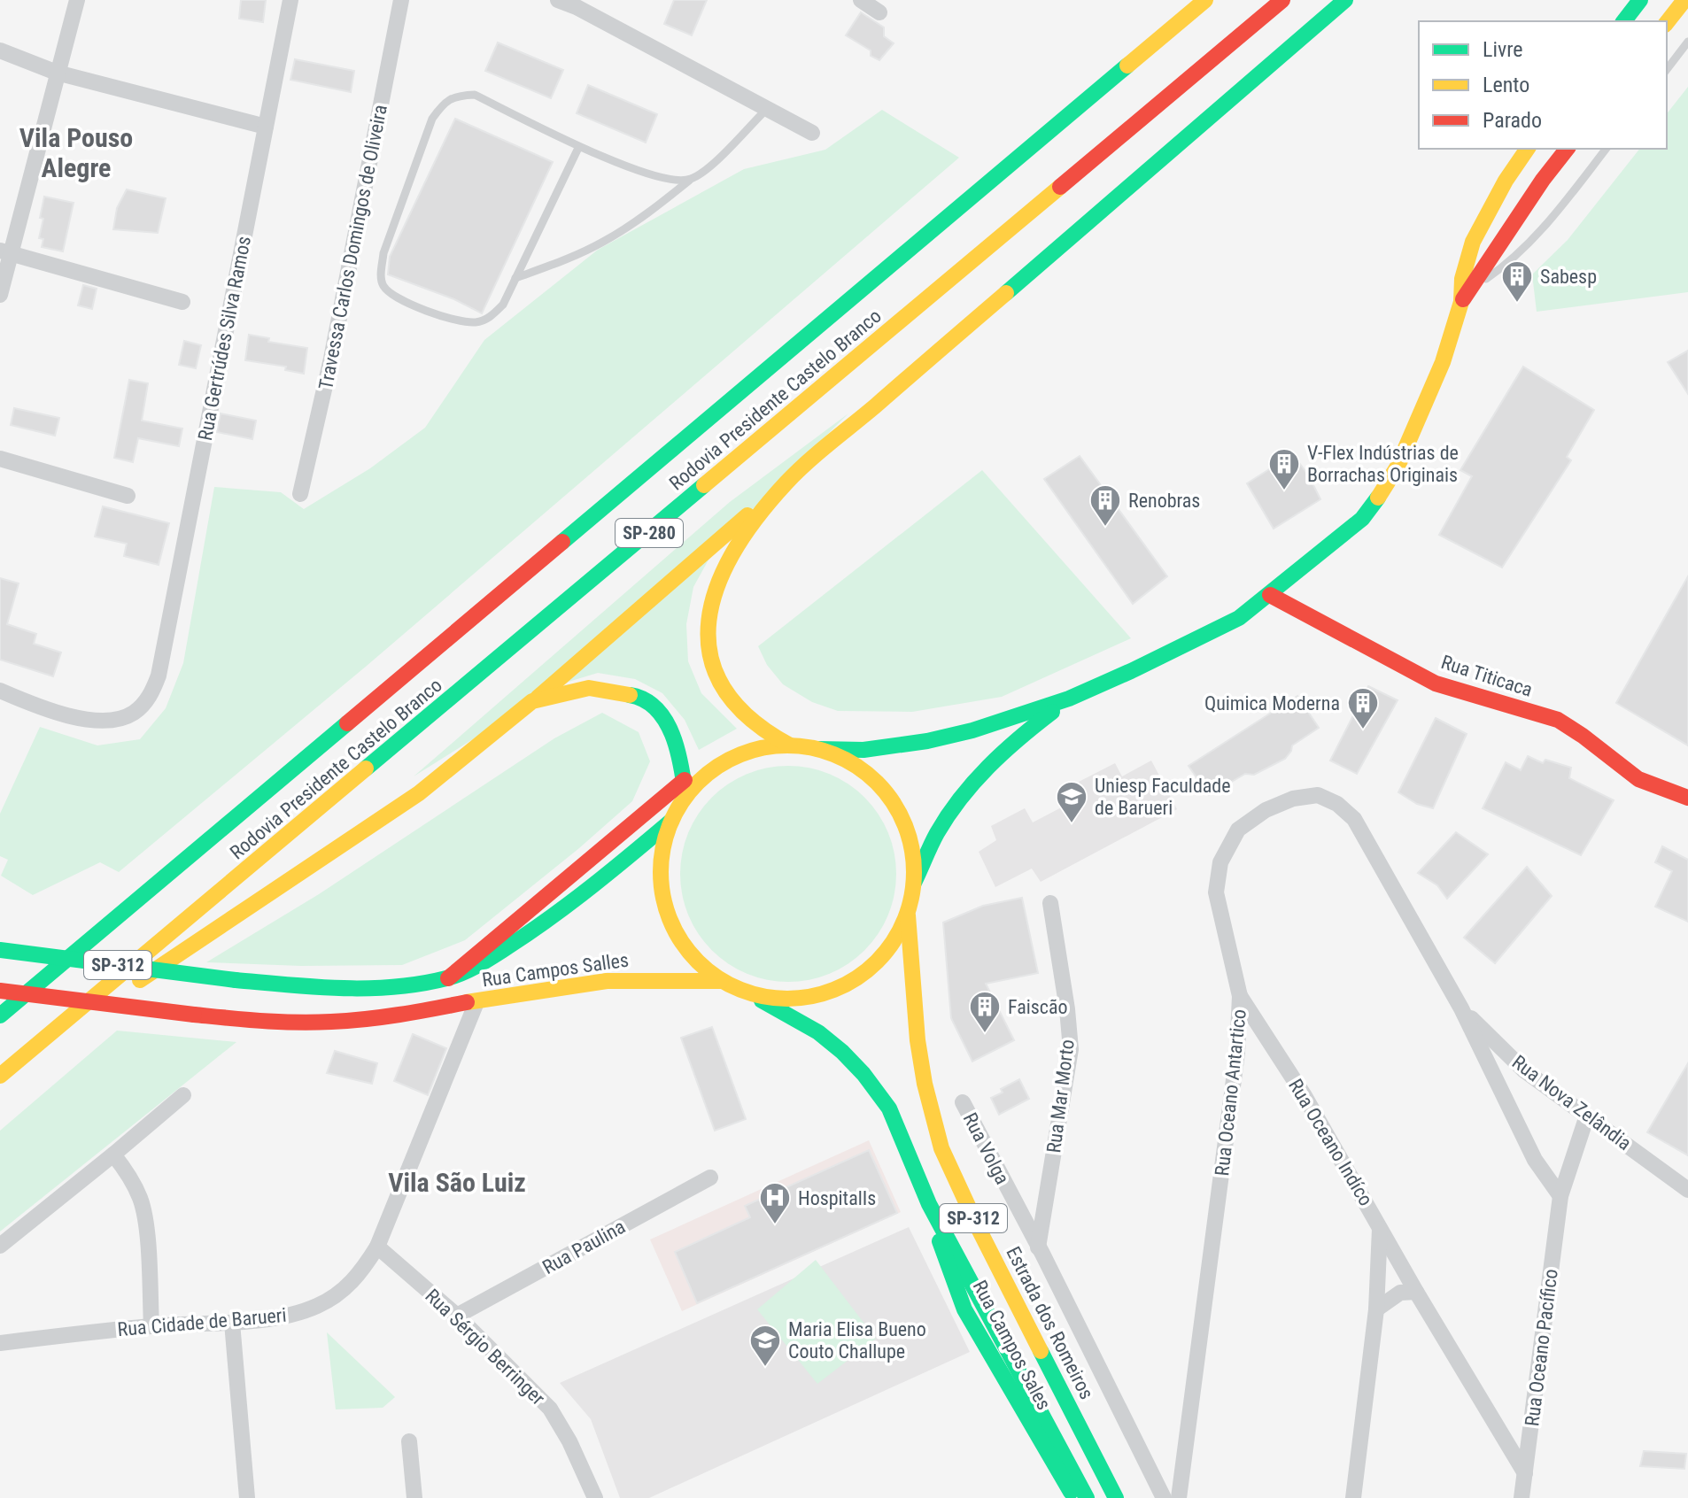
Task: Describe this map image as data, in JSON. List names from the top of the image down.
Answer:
{
  "streets": {
    "main road": [
      "Rodovia Presidente Castelo Branco",
      "SP-280",
      "Rua Titicaca",
      "SP-312",
      "Rua Campos Salles",
      "Estrada dos Romeiros",
      "Rua Campos Sales"
    ],
    "street": [
      "Travessa Carlos Domingos de Oliveira",
      "Rua Gertrúdes Silva Ramos",
      "Rua Oceano Antartico",
      "Rua Mar Morto",
      "Rua Nova Zelândia",
      "Rua Oceano Indíco",
      "Rua Volga",
      "Rua Paulina",
      "Rua Cidade de Barueri",
      "Rua Sérgio Berringer",
      "Rua Oceano Pacífico"
    ]
  },
  "crossings": [
    ["SP-312", "Rua Campos Salles"],
    ["SP-312", "Estrada dos Romeiros"],
    ["SP-312", "Rua Campos Sales"],
    ["Rua Campos Salles", "Rua Cidade de Barueri"],
    ["Rua Oceano Antartico", "Rua Nova Zelândia"],
    ["Rua Oceano Antartico", "Rua Oceano Indíco"],
    ["Rua Mar Morto", "Rua Volga"],
    ["Rua Nova Zelândia", "Rua Oceano Pacífico"],
    ["Rua Oceano Indíco", "Rua Oceano Pacífico"],
    ["Rua Paulina", "Rua Sérgio Berringer"],
    ["Rua Cidade de Barueri", "Rua Sérgio Berringer"]
  ],
  "districts": ["Vila Pouso Alegre", "Vila São Luiz"],
  "places": {
    "building": [
      "Sabesp",
      "V-Flex Indústrias de Borrachas Originais",
      "Renobras",
      "Quimica Moderna",
      "Faiscão"
    ],
    "school or university": ["Uniesp Faculdade de Barueri", "Maria Elisa Bueno Couto Challupe"],
    "hospital": ["HospitalIs"]
  },
  "legend": ["Livre", "Lento", "Parado"]
}
